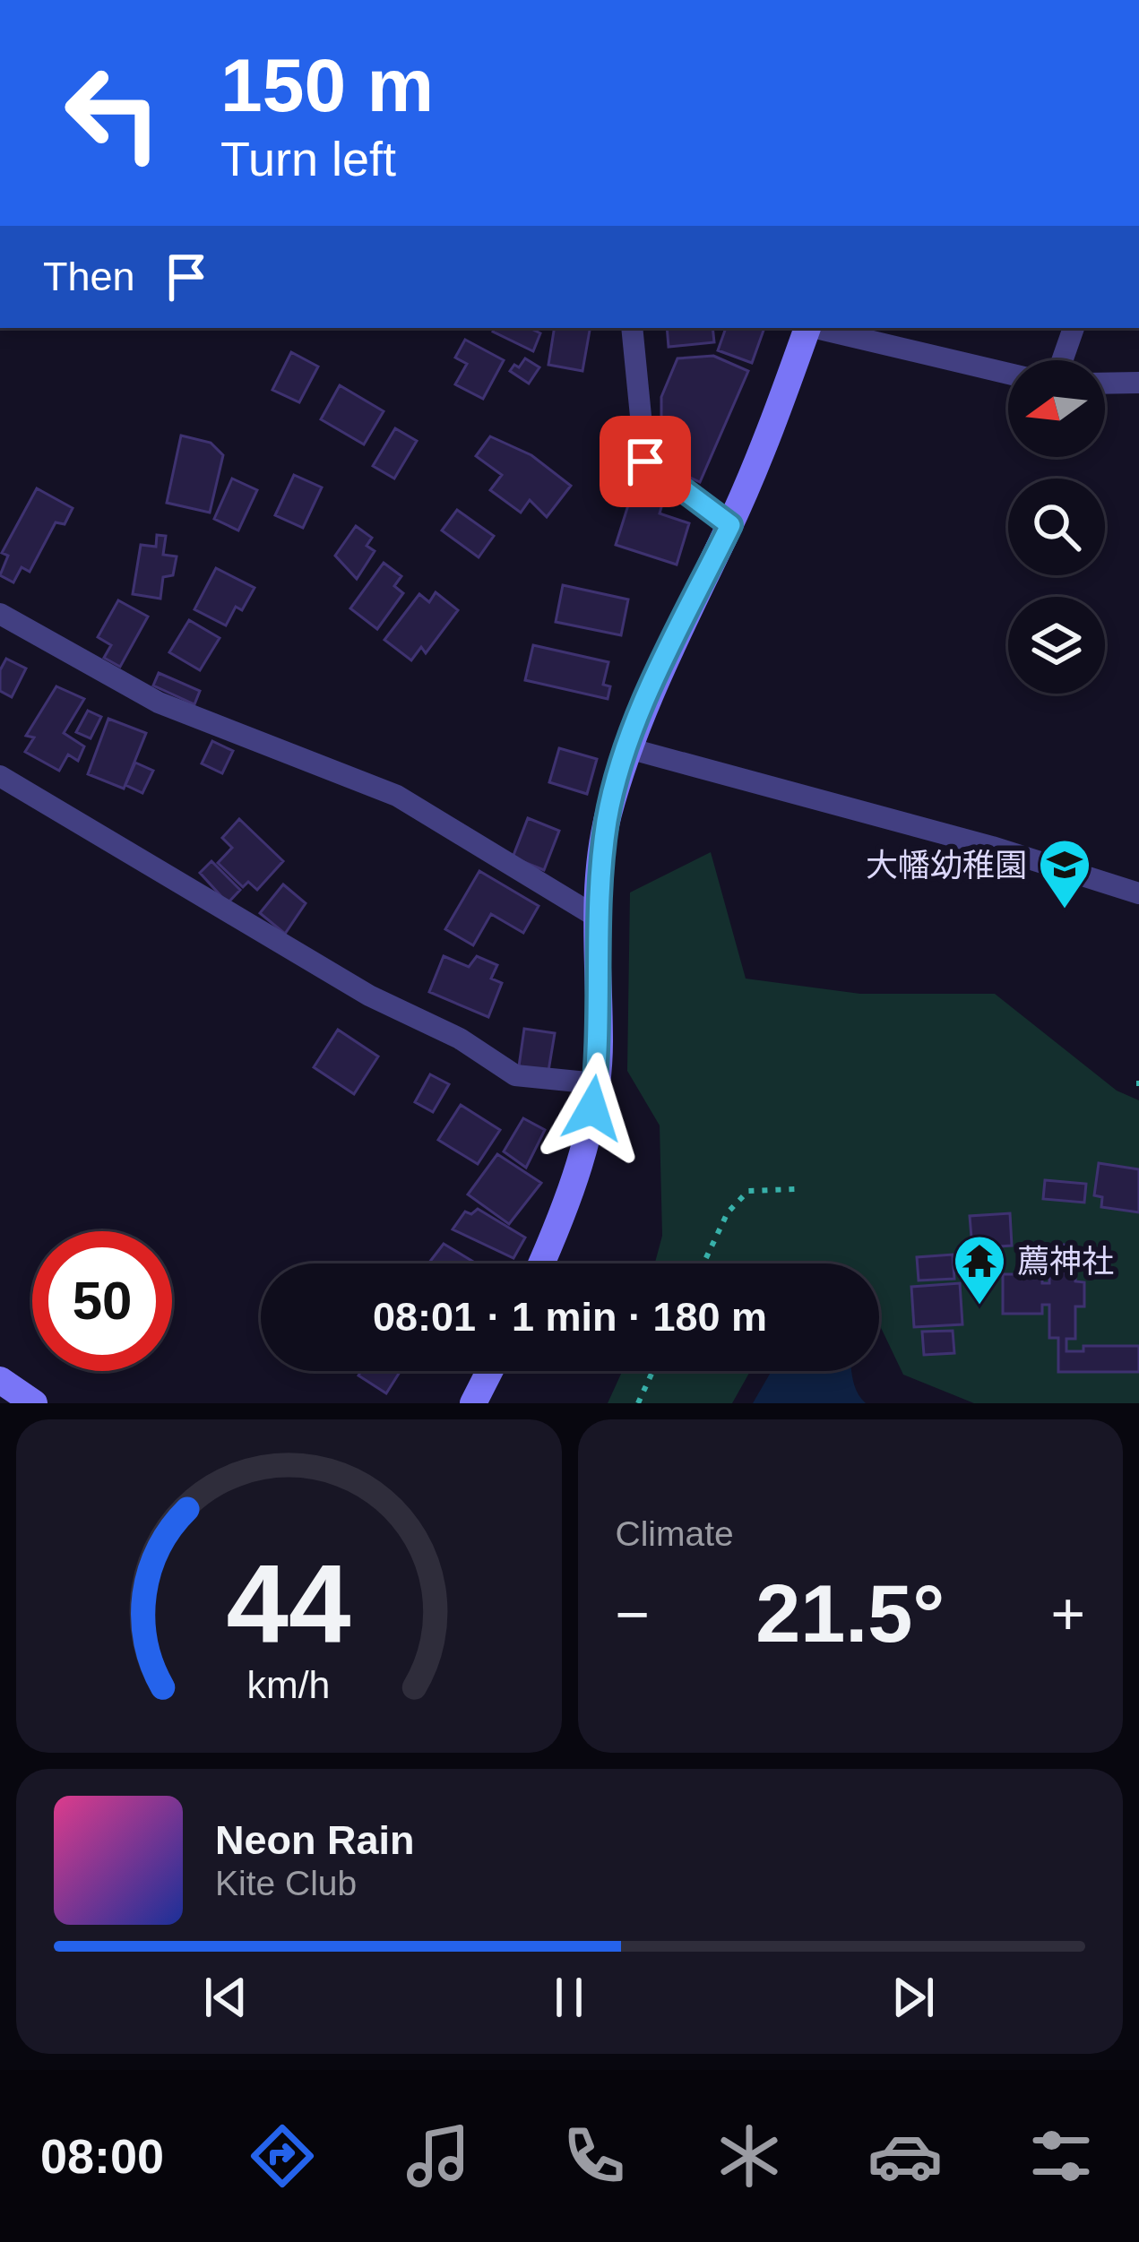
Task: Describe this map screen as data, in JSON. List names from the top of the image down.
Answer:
{
  "places": {
    "school or university": ["大幡幼稚園"],
    "temple": ["薦神社"]
  },
  "north": "left",
  "page": {
    "turn": ["150 m", "Turn left"],
    "then": "Then",
    "limit": "50",
    "trip": "08:01 · 1 min · 180 m",
    "tile": "Climate",
    "heat": ["−", "21.5°", "+"],
    "song": ["Neon Rain", "Kite Club"],
    "tabs": "08:00",
    "gauge": ["44", "km/h"]
  }
}
